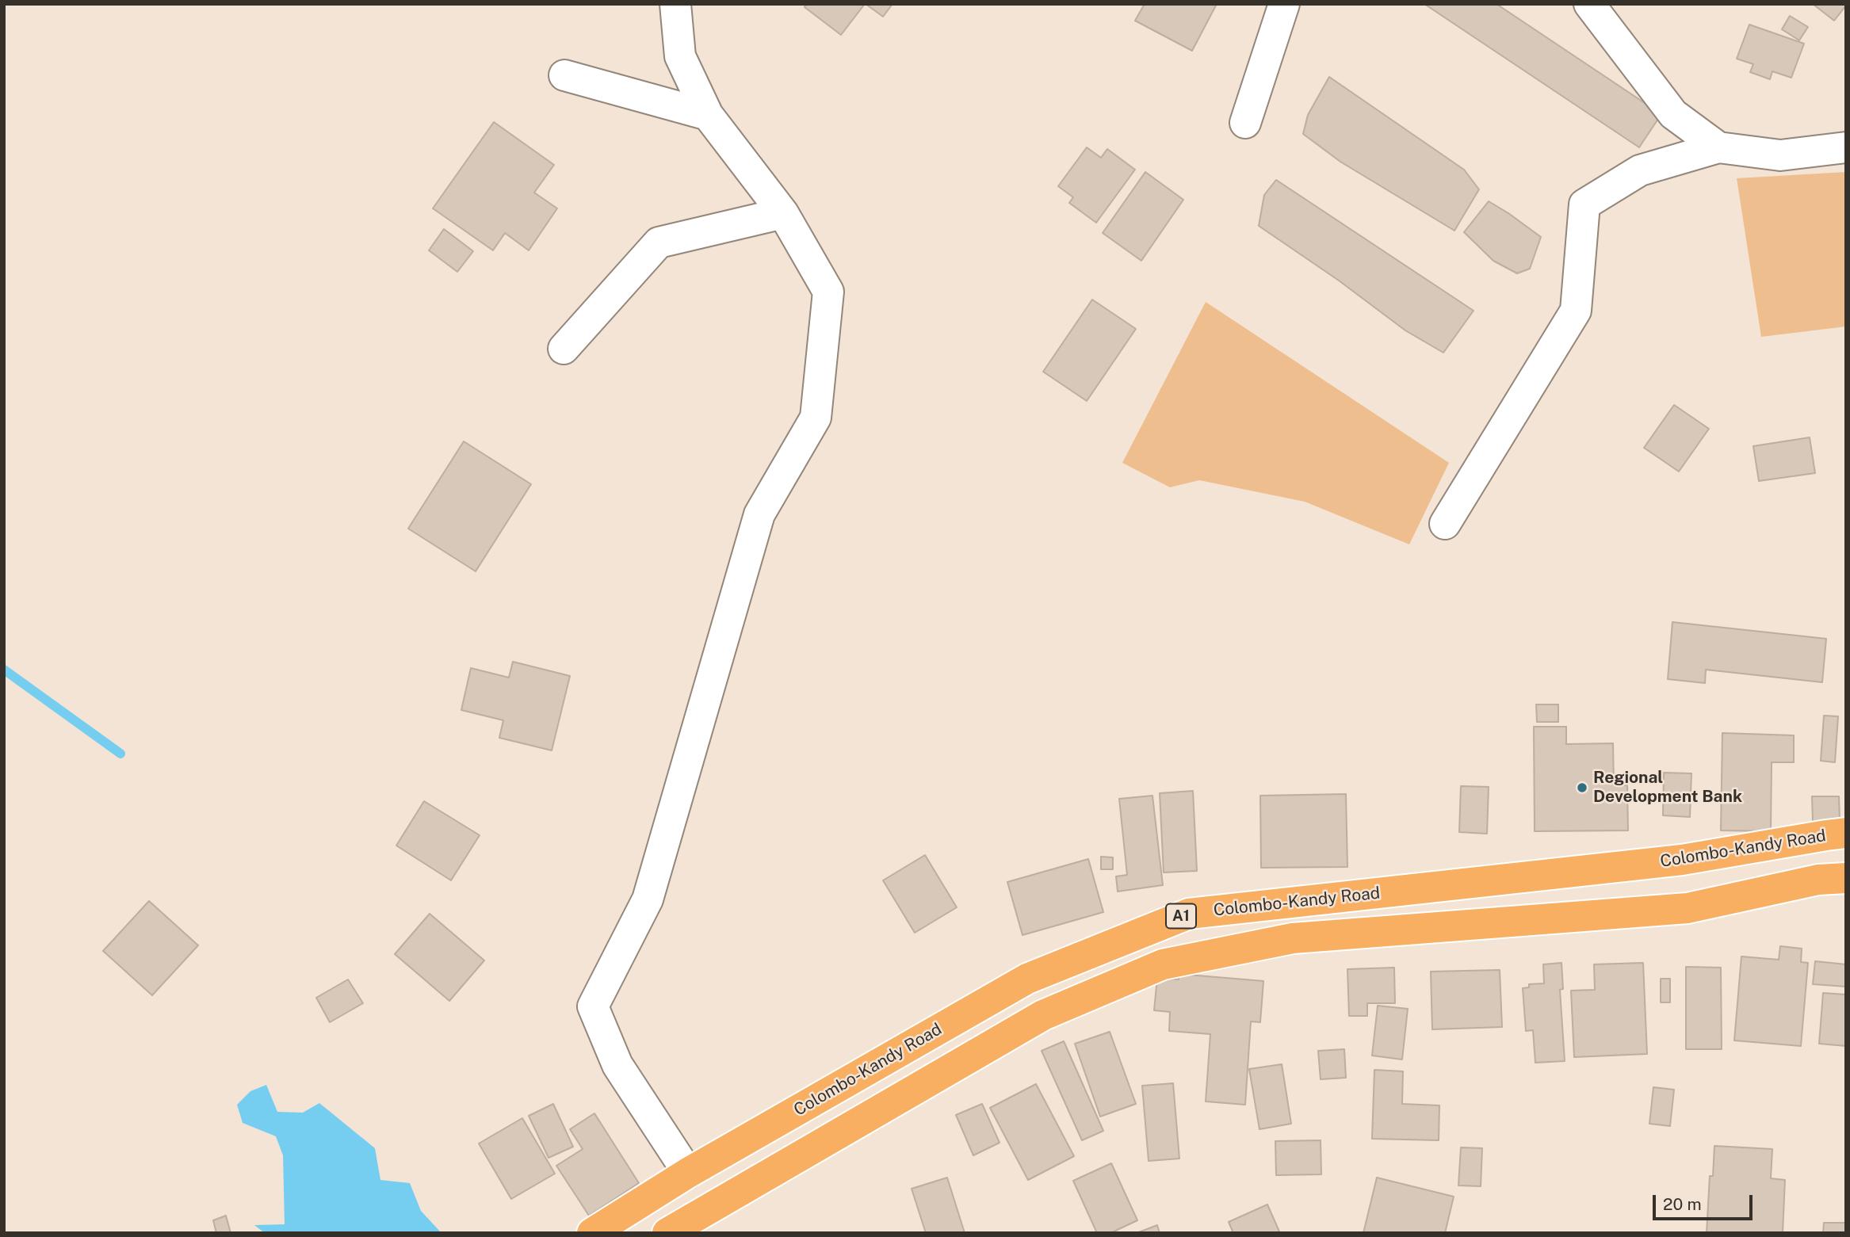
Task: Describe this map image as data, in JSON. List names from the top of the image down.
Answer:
{
  "streets": {
    "highway": ["Colombo-Kandy Road", "A1"]
  },
  "places": ["Regional Development Bank"],
  "scale_bar": "20 m"
}
